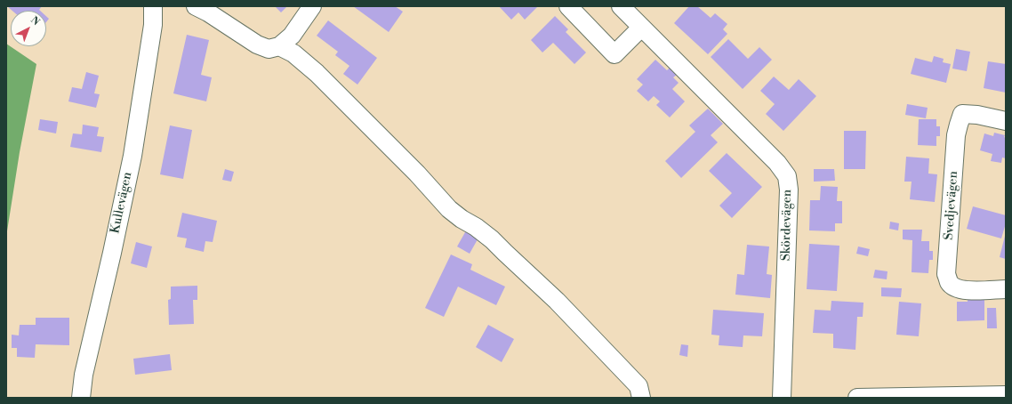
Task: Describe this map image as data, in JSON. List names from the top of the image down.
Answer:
{
  "streets": {
    "street": ["Kullevägen", "Svedjevägen", "Skördevägen"]
  },
  "north": "top right"
}
